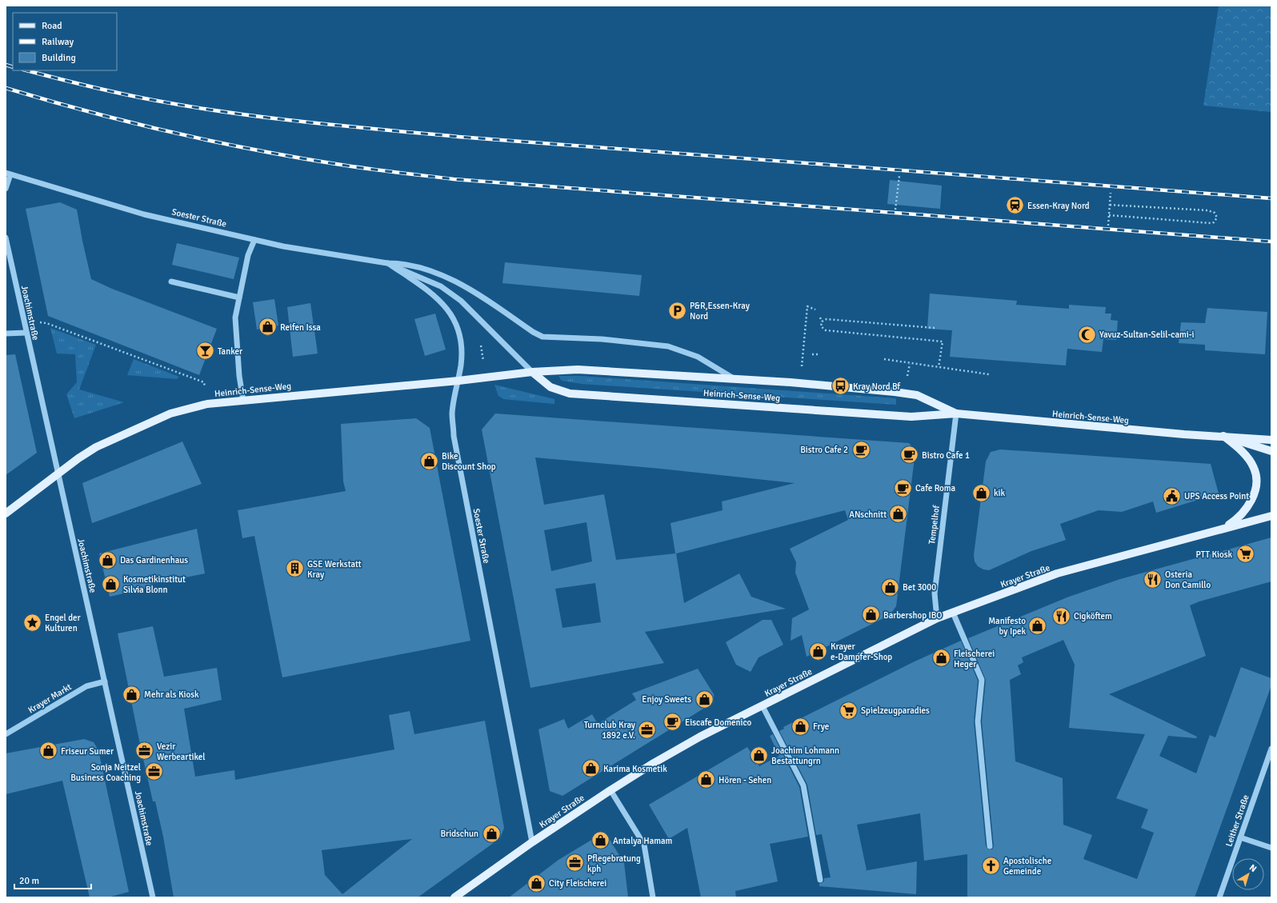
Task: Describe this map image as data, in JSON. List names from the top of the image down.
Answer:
{
  "streets": {
    "main road": ["Heinrich-Sense-Weg", "Krayer Straße"],
    "street": [
      "Soester Straße",
      "Joachimstraße",
      "Tempelhof",
      "Krayer Markt",
      "Leither Straße"
    ]
  },
  "crossings": [
    ["Soester Straße", "Heinrich-Sense-Weg"],
    ["Soester Straße", "Krayer Straße"],
    ["Joachimstraße", "Heinrich-Sense-Weg"],
    ["Joachimstraße", "Krayer Markt"],
    ["Heinrich-Sense-Weg", "Tempelhof"],
    ["Tempelhof", "Krayer Straße"]
  ],
  "places": {
    "station": ["Essen-Kray Nord"],
    "parking": ["P&R,Essen-Kray Nord"],
    "shop": [
      "Reifen Issa",
      "Bike Discount Shop",
      "kik",
      "ANschnitt",
      "Das Gardinenhaus",
      "Kosmetikinstitut Silvia Blonn",
      "Bet 3000",
      "Barbershop IBO",
      "Manifesto by Ipek",
      "Krayer e-Dampfer-Shop",
      "Fleischerei Heger",
      "Mehr als Kiosk",
      "Enjoy Sweets",
      "Frye",
      "Friseur Sumer",
      "Joachim Lohmann Bestattungrn",
      "Karima Kosmetik",
      "Hören - Sehen",
      "Bridschun",
      "Antalya Hamam",
      "City Fleischerei"
    ],
    "mosque": ["Yavuz-Sultan-Selil-cami-i"],
    "bar": ["Tanker"],
    "bus stop": ["Kray Nord Bf"],
    "cafe": [
      "Bistro Cafe 2",
      "Bistro Cafe 1",
      "Cafe Roma",
      "Eiscafe Domenico"
    ],
    "public building": ["UPS Access Point"],
    "supermarket": ["PTT Kiosk", "Spielzeugparadies"],
    "building": ["GSE Werkstatt Kray"],
    "restaurant": ["Osteria Don Camillo", "Cigköftem"],
    "place": ["Engel der Kulturen"],
    "office": [
      "Turnclub Kray 1892 e.V.",
      "Vezir Werbeartikel",
      "Sonja Neitzel Business Coaching",
      "Pflegebratung kph"
    ],
    "church": ["Apostolische Gemeinde"]
  },
  "legend": ["Road", "Railway", "Building"],
  "scale_bar": "20 m",
  "north": "top right"
}
